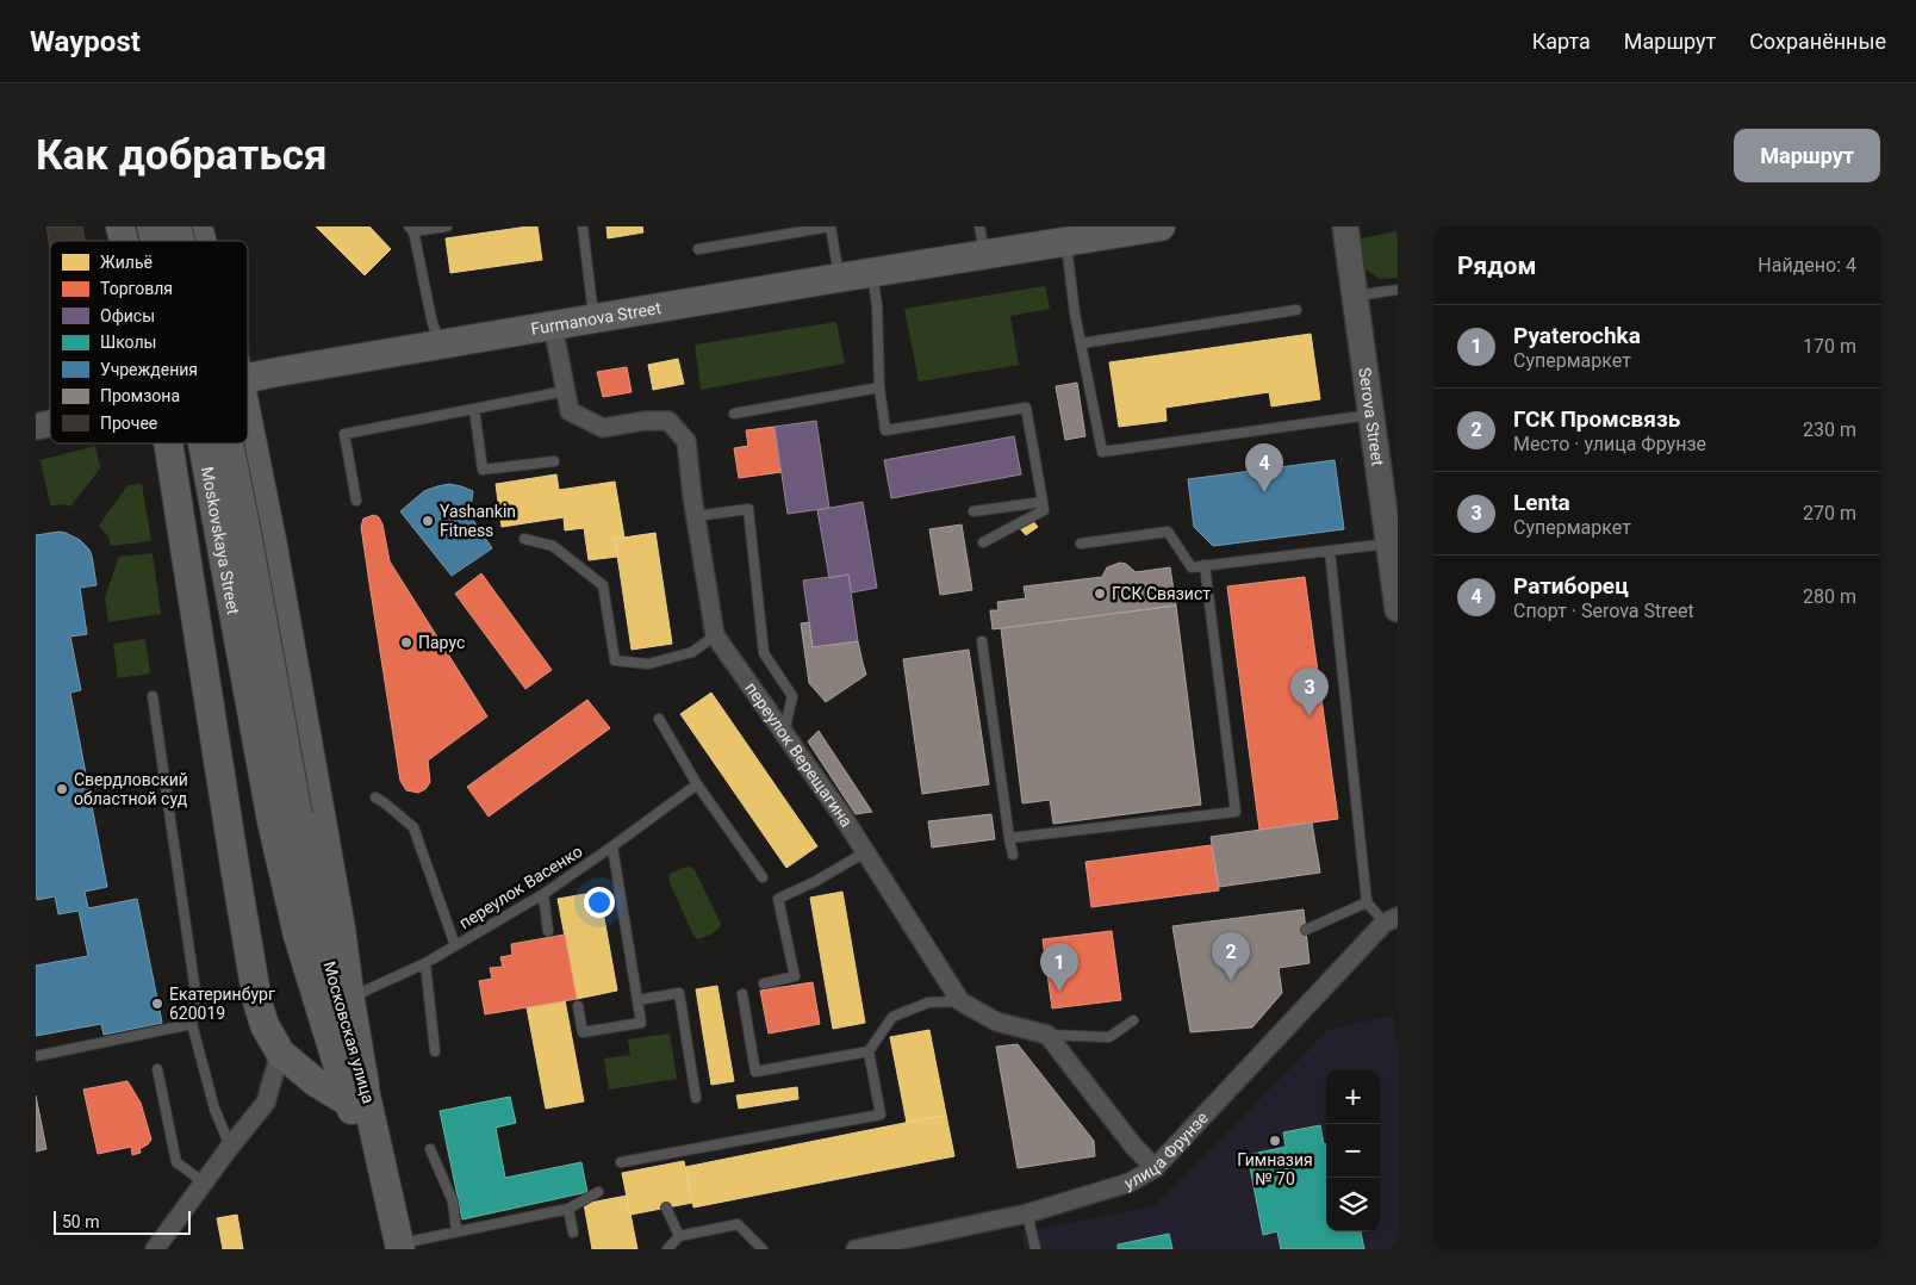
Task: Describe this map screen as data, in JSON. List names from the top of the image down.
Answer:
{
  "streets": {
    "main road": ["Furmanova Street", "Moskovskaya Street", "Московская улица"],
    "street": ["Serova Street", "переулок Верещагина", "улица Фрунзе"],
    "lane": ["переулок Васенко"]
  },
  "crossings": [
    ["Furmanova Street", "переулок Верещагина"],
    ["Moskovskaya Street", "Московская улица"]
  ],
  "places": [
    "Yashankin Fitness",
    "ГСК Связист",
    "Парус",
    "Свердловский областной суд",
    "Екатеринбург 620019",
    "Гимназия № 70"
  ],
  "legend": [
    "Жильё",
    "Торговля",
    "Офисы",
    "Школы",
    "Учреждения",
    "Промзона",
    "Прочее"
  ],
  "scale_bar": "50 m",
  "page": {
    "header": "Waypost",
    "nav": ["Карта", "Маршрут", "Сохранённые"],
    "buttons": "Маршрут",
    "title": "Как добраться",
    "heading": ["Рядом", "Найдено: 4"],
    "list": [
      {
        "mark": "1",
        "name": "Pyaterochka",
        "note": "Супермаркет",
        "value": "170 m"
      },
      {
        "mark": "2",
        "name": "ГСК Промсвязь",
        "note": "Место · улица Фрунзе",
        "value": "230 m"
      },
      {
        "mark": "3",
        "name": "Lenta",
        "note": "Супермаркет",
        "value": "270 m"
      },
      {
        "mark": "4",
        "name": "Ратиборец",
        "note": "Спорт · Serova Street",
        "value": "280 m"
      }
    ],
    "pins": [
      "4",
      "3",
      "2",
      "1"
    ],
    "map_buttons": ["+", "−"],
    "scale": "50 m"
  }
}
